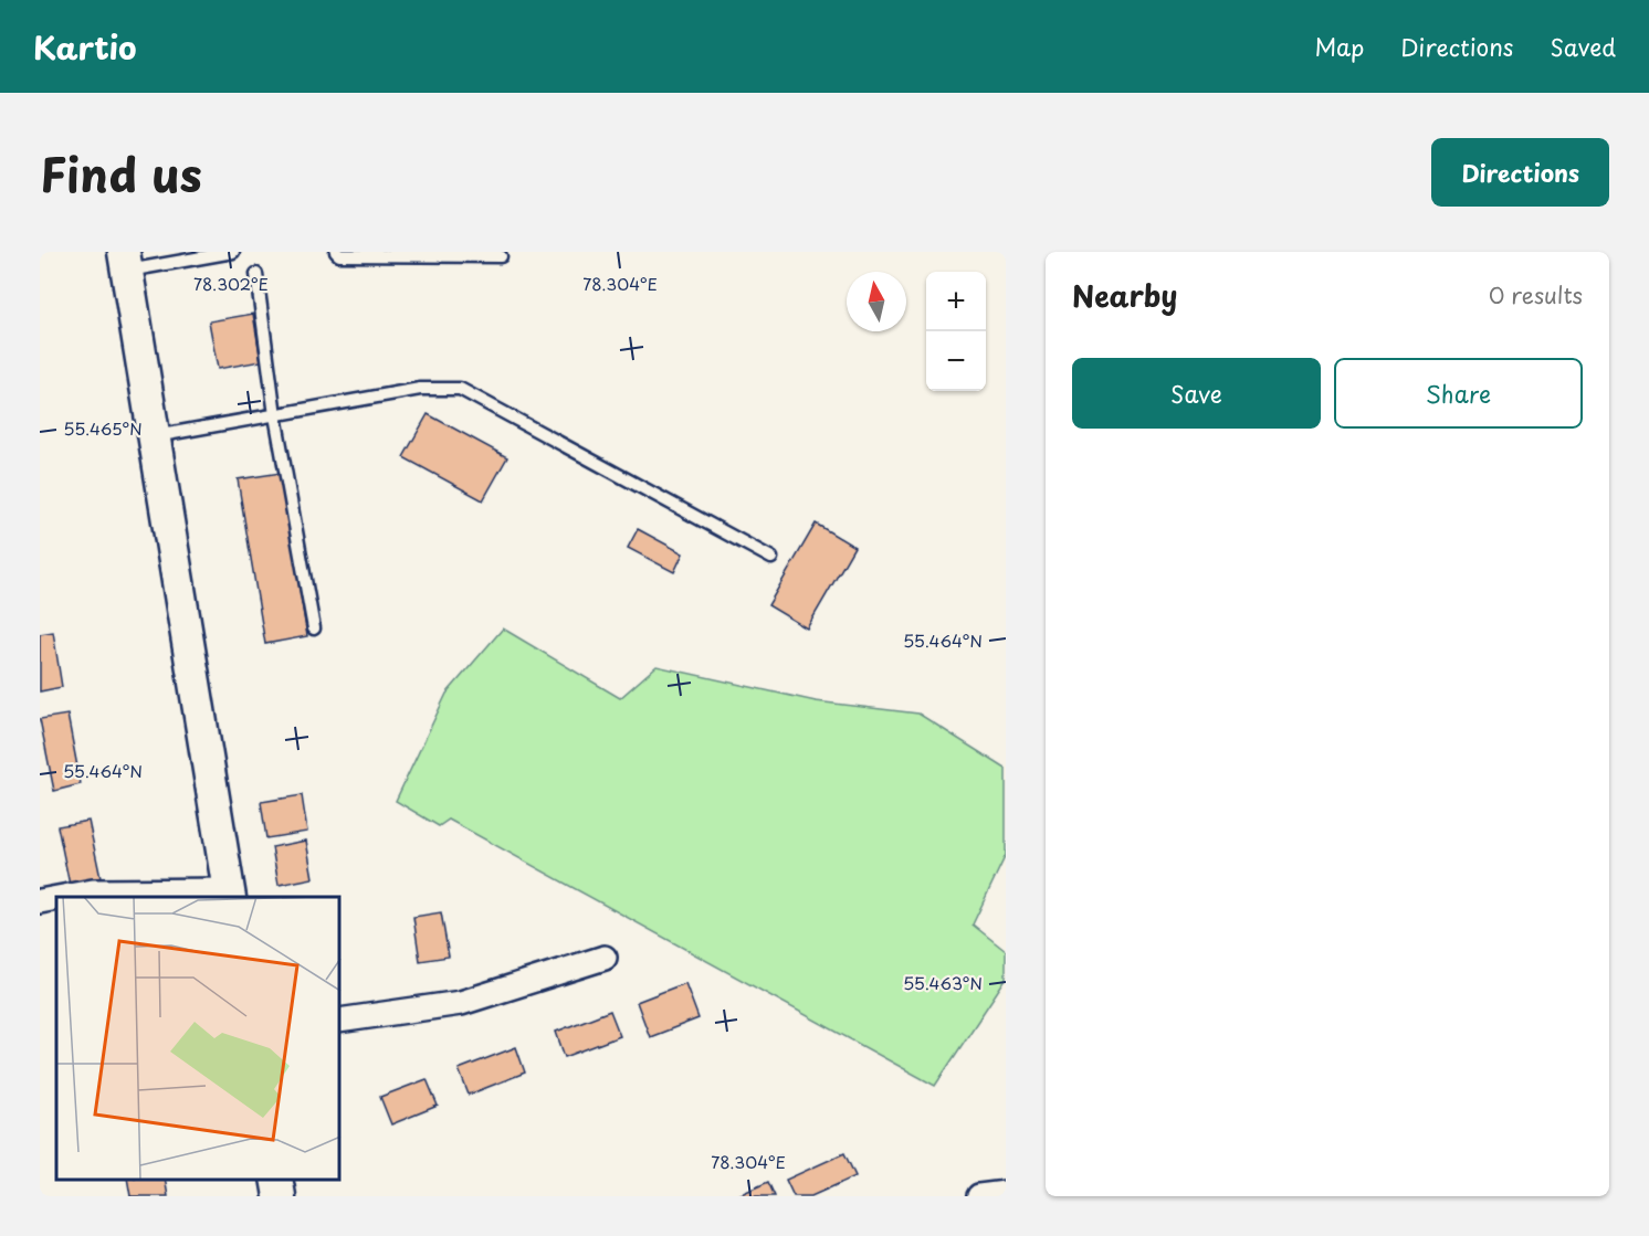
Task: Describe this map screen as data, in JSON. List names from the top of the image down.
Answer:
{
  "north": "top",
  "page": {
    "header": "Kartio",
    "nav": ["Map", "Directions", "Saved"],
    "title": "Find us",
    "buttons": [
      "Directions",
      ["Save", "Share"]
    ],
    "heading": ["Nearby", "0 results"],
    "map_buttons": ["+", "−"]
  },
  "coordinates": [
    "78.302°E",
    "78.304°E",
    "55.465°N",
    "55.464°N",
    "55.463°N"
  ]
}
